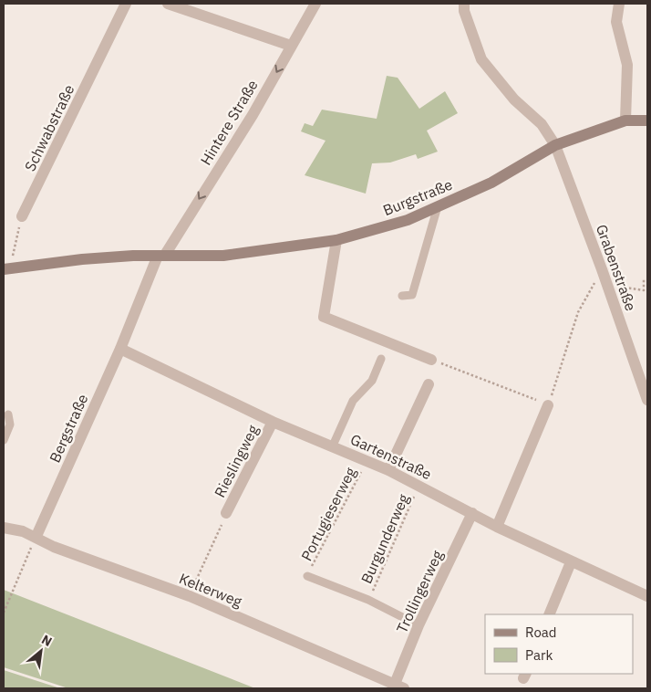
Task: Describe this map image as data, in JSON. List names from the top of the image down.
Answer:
{
  "streets": {
    "main road": ["Burgstraße"],
    "street": [
      "Hintere Straße",
      "Schwabstraße",
      "Grabenstraße",
      "Bergstraße",
      "Gartenstraße",
      "Rieslingweg",
      "Kelterweg",
      "Trollingerweg"
    ],
    "path": ["Portugieserweg", "Burgunderweg"]
  },
  "crossings": [
    ["Hintere Straße", "Burgstraße"],
    ["Hintere Straße", "Bergstraße"],
    ["Burgstraße", "Grabenstraße"],
    ["Burgstraße", "Bergstraße"],
    ["Bergstraße", "Gartenstraße"],
    ["Bergstraße", "Kelterweg"],
    ["Gartenstraße", "Rieslingweg"],
    ["Gartenstraße", "Portugieserweg"],
    ["Gartenstraße", "Burgunderweg"],
    ["Gartenstraße", "Trollingerweg"],
    ["Kelterweg", "Trollingerweg"]
  ],
  "one_way": ["Hintere Straße"],
  "legend": ["Road", "Park"],
  "north": "top right"
}
